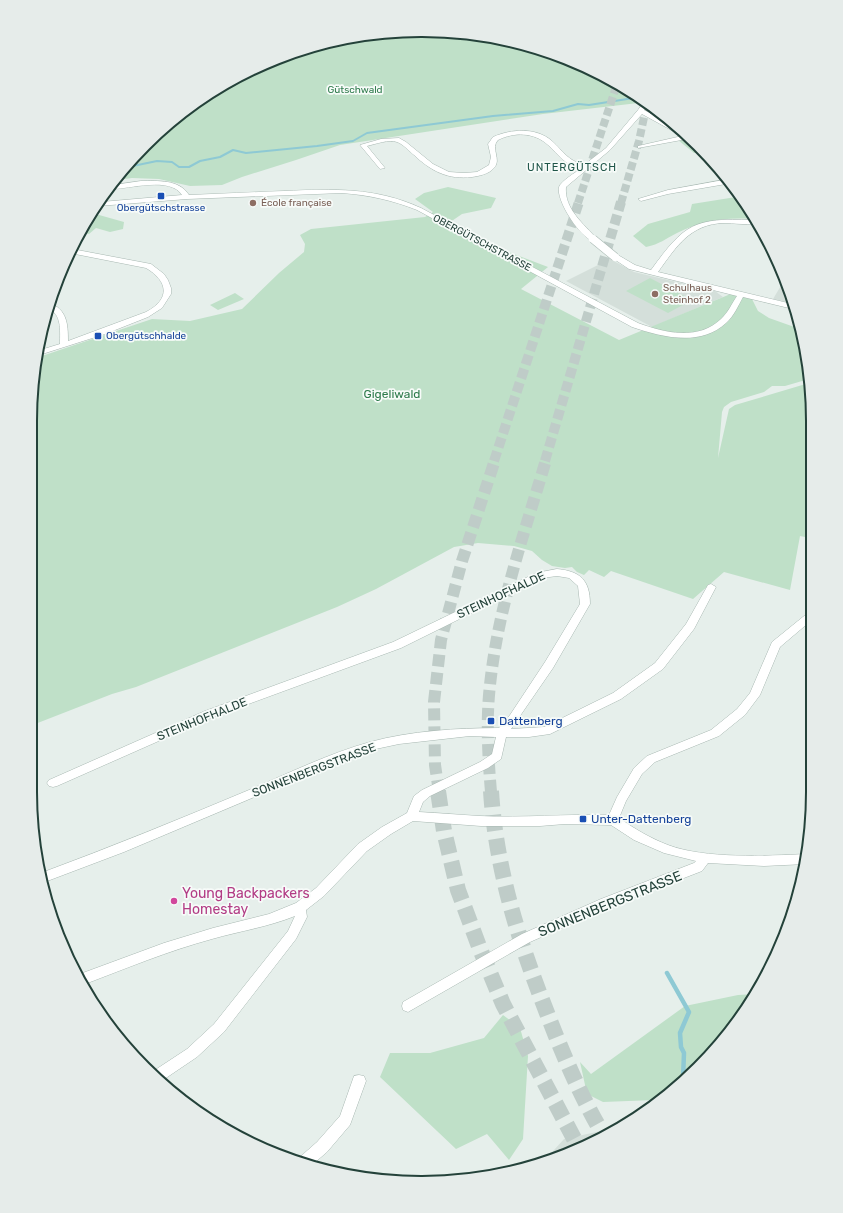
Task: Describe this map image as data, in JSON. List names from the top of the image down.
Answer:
{
  "streets": {
    "street": ["OBERGÜTSCHSTRASSE", "STEINHOFHALDE", "SONNENBERGSTRASSE"]
  },
  "crossings": [
    ["STEINHOFHALDE", "SONNENBERGSTRASSE"]
  ],
  "districts": ["UNTERGÜTSCH"],
  "parks": ["Gütschwald", "Gigeliwald"],
  "places": {
    "transit": [
      "Obergütschstrasse",
      "Obergütschhalde",
      "Dattenberg",
      "Unter-Dattenberg"
    ],
    "other": ["École française", "Schulhaus Steinhof 2", "Young Backpackers Homestay"]
  }
}
